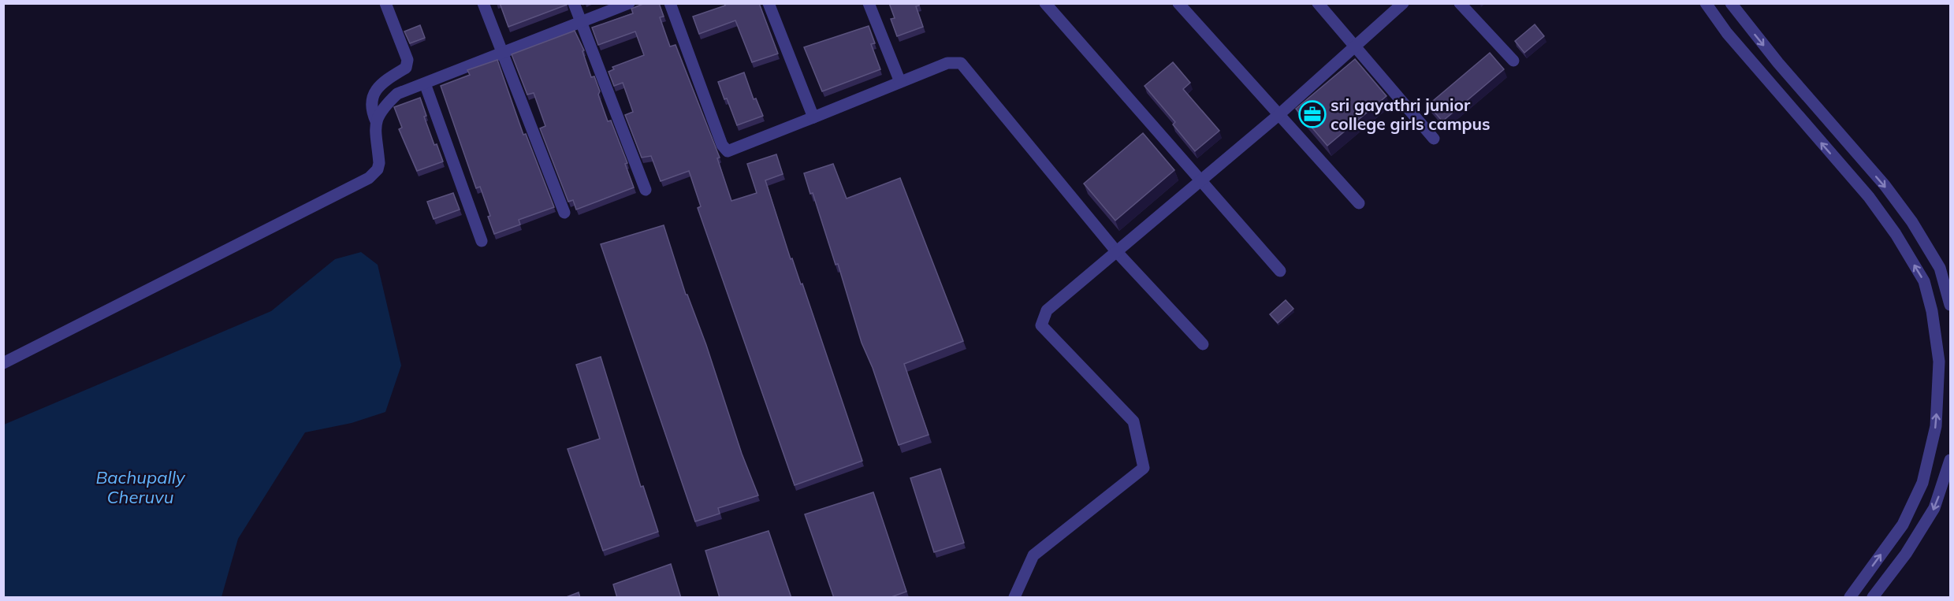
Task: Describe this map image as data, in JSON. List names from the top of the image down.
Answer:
{
  "water": ["Bachupally Cheruvu"],
  "places": {
    "office": ["sri gayathri junior college girls campus"]
  }
}
